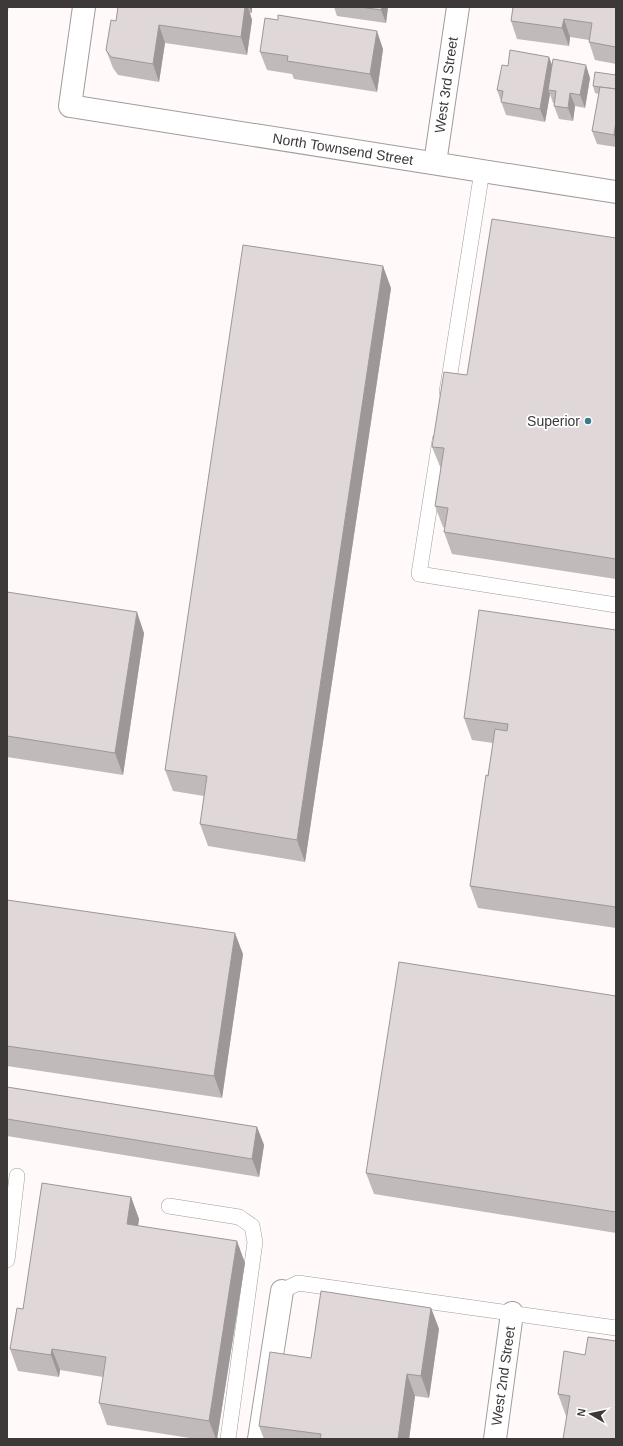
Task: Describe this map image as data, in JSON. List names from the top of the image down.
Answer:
{
  "streets": {
    "street": ["West 3rd Street", "North Townsend Street", "West 2nd Street"]
  },
  "crossings": [
    ["West 3rd Street", "North Townsend Street"]
  ],
  "places": ["Superior"],
  "north": "left"
}
